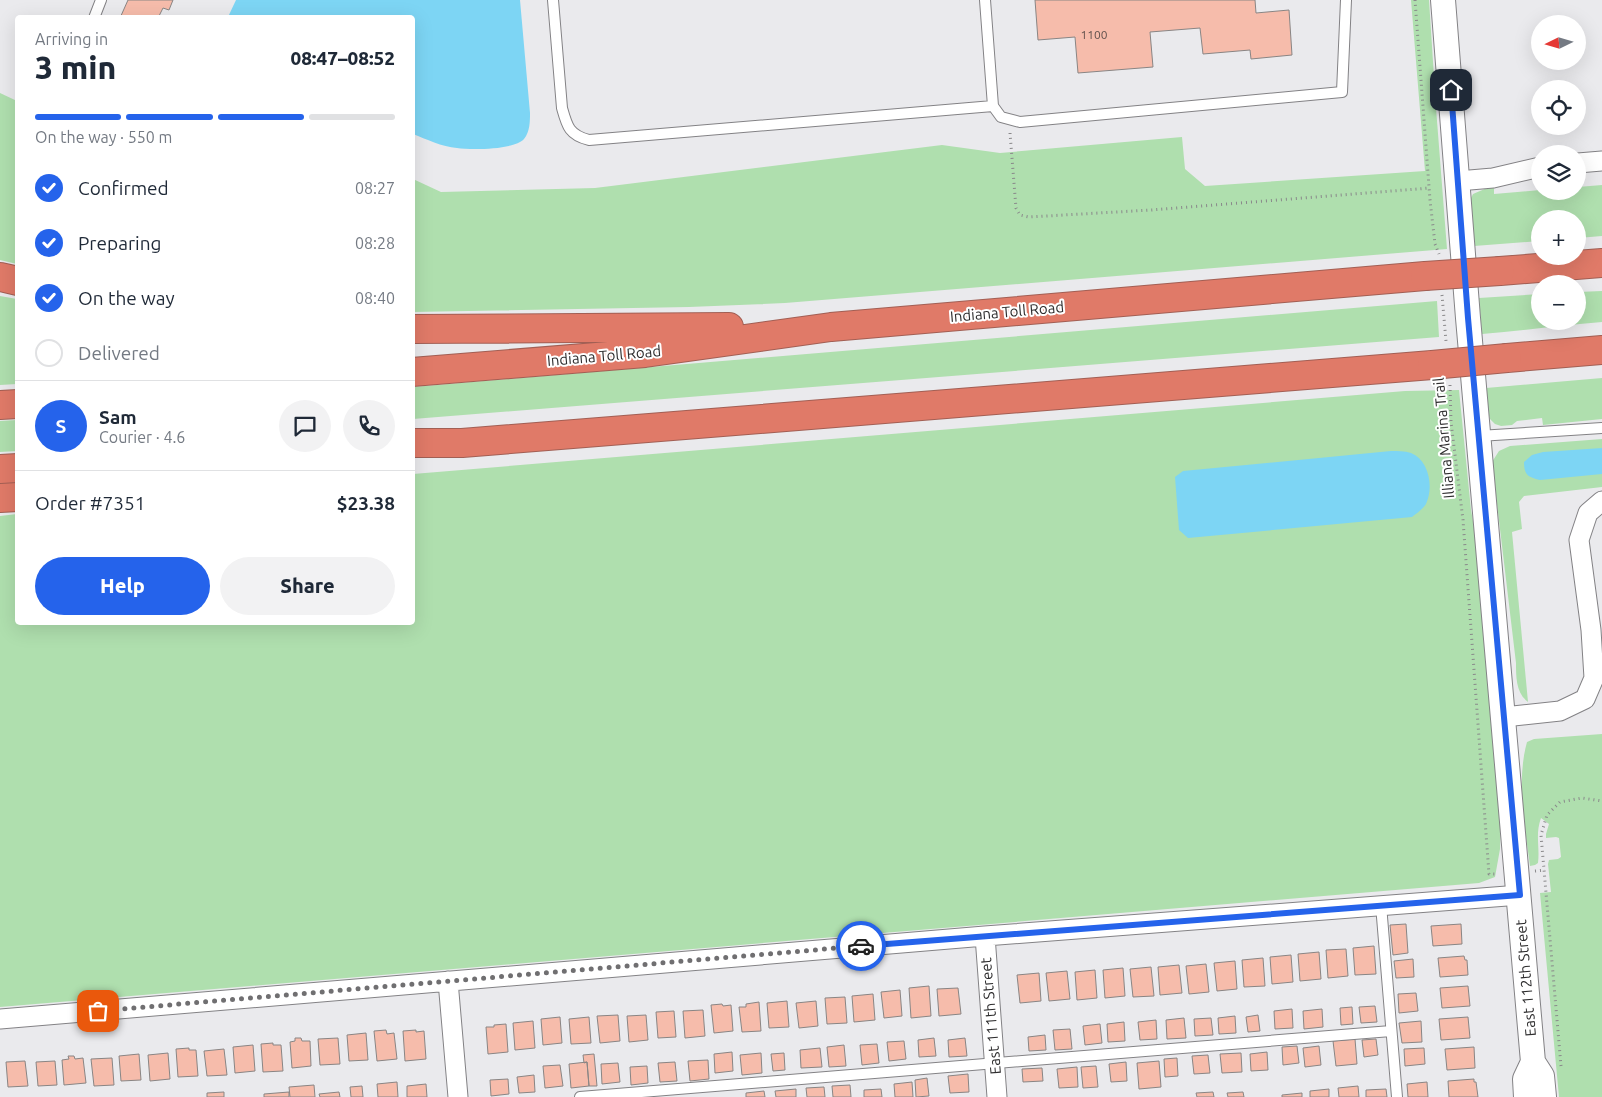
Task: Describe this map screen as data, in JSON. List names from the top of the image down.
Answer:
{
  "streets": {
    "highway": ["Indiana Toll Road"],
    "street": ["East 112th Street", "East 111th Street"],
    "path": ["Illiana Marina Trail"]
  },
  "crossings": [
    ["Indiana Toll Road", "Illiana Marina Trail"]
  ],
  "house_numbers": ["1100"],
  "north": "left",
  "page": {
    "map_buttons": ["+", "−"],
    "heading": ["3 min", "Arriving in", "08:47–08:52"],
    "panel": [
      "Sam",
      "Courier · 4.6",
      "Order #7351",
      "$23.38"
    ],
    "bar": "On the way · 550 m",
    "list": [
      ["Confirmed", "08:27"],
      ["Preparing", "08:28"],
      ["On the way", "08:40"],
      "Delivered"
    ],
    "round": "S",
    "buttons": ["Help", "Share"]
  }
}
